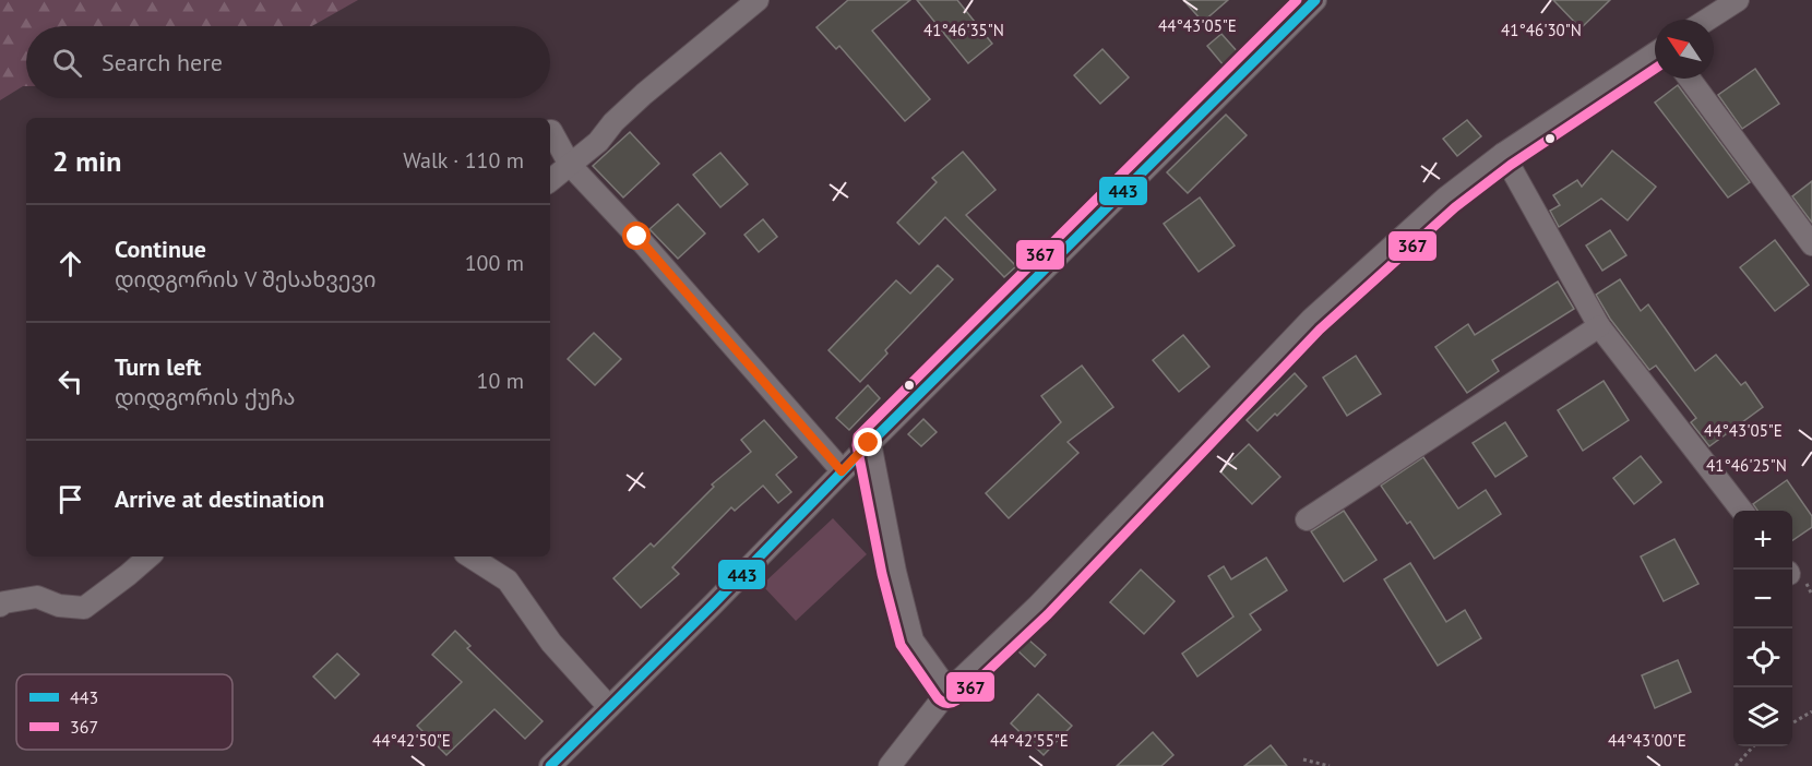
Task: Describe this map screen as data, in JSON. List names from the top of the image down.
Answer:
{
  "lines": ["transit line 443", "transit line 367"],
  "legend": ["443", "367"],
  "north": "top left",
  "page": {
    "search": "Search here",
    "heading": ["2 min", "Walk · 110 m"],
    "list": [
      ["Continue", "დიდგორის V შესახვევი", "100 m"],
      ["Turn left", "დიდგორის ქუჩა", "10 m"],
      "Arrive at destination"
    ],
    "map_buttons": ["+", "−"]
  },
  "coordinates": [
    "44°43'05\"E",
    "41°46'35\"N",
    "41°46'30\"N",
    "41°46'25\"N",
    "44°42'50\"E",
    "44°42'55\"E",
    "44°43'00\"E"
  ]
}
